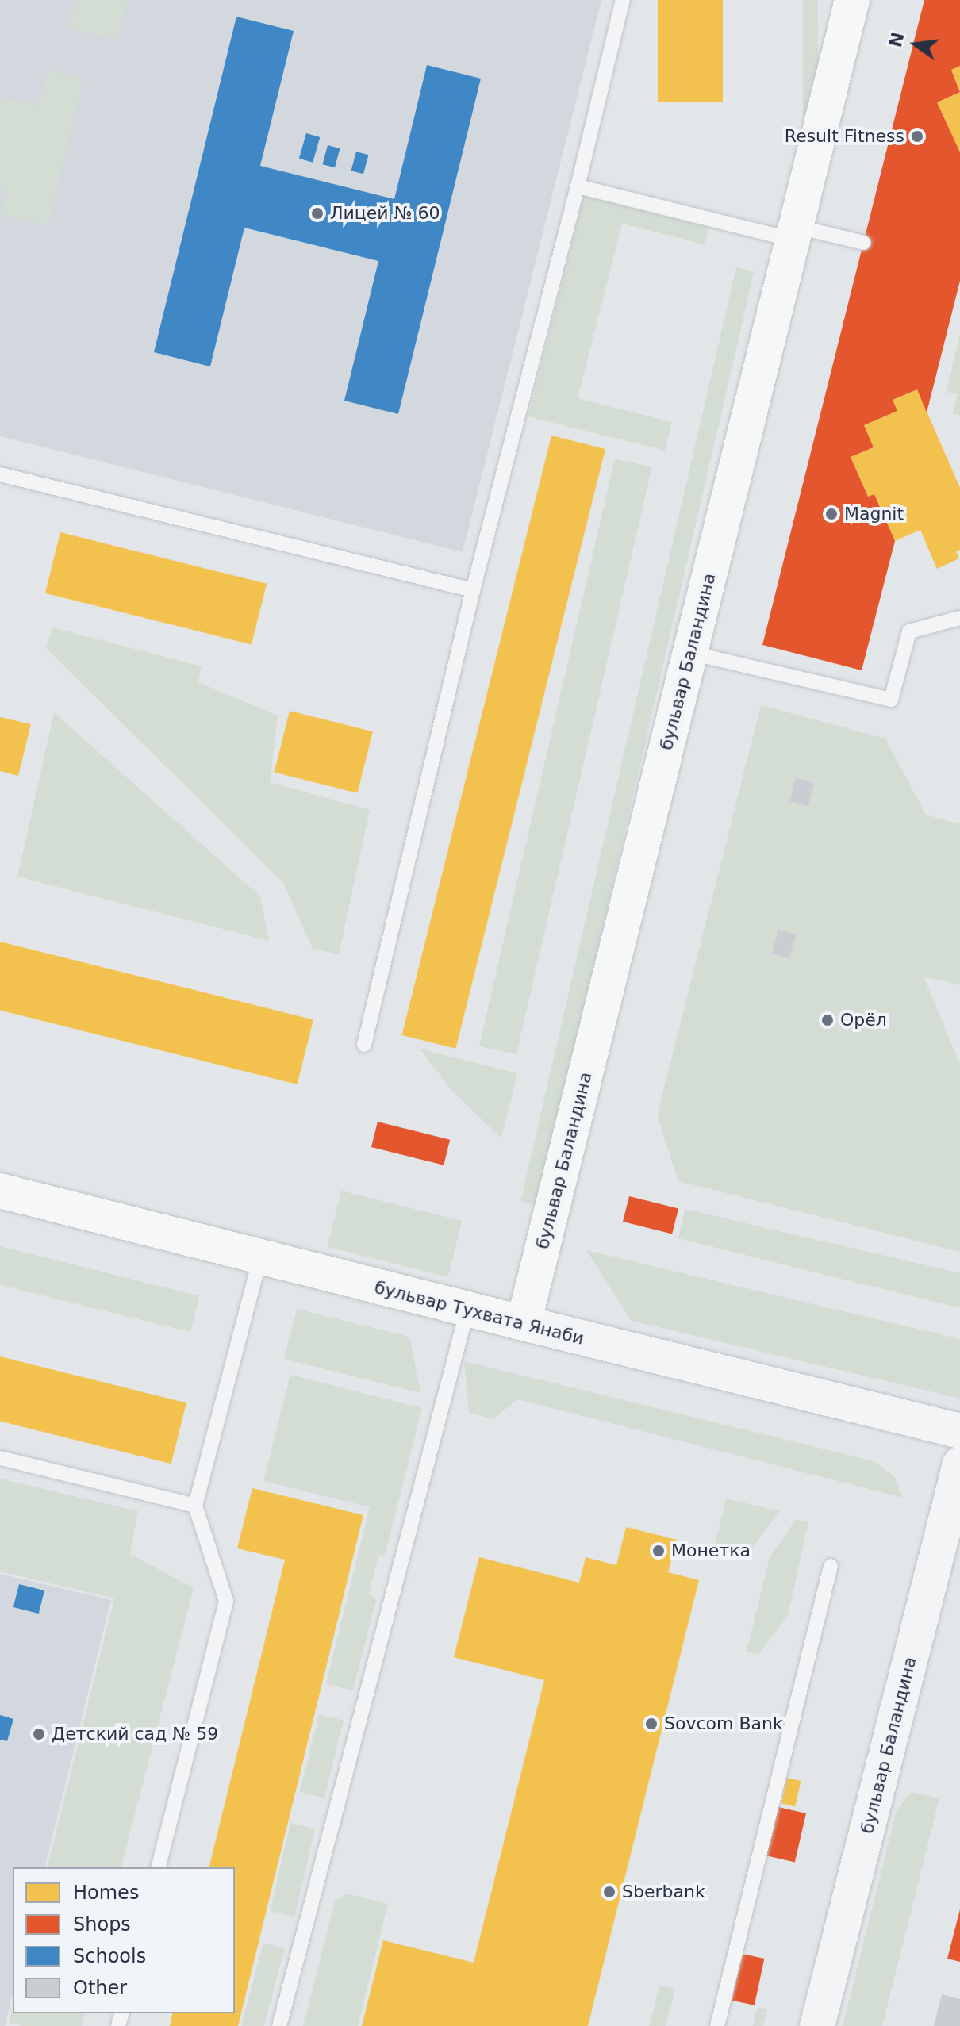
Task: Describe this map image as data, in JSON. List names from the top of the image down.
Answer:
{
  "streets": {
    "main road": ["бульвар Баландина", "бульвар Тухвата Янаби"]
  },
  "crossings": [
    ["бульвар Баландина", "бульвар Тухвата Янаби"]
  ],
  "places": [
    "Result Fitness",
    "Лицей № 60",
    "Magnit",
    "Орёл",
    "Монетка",
    "Sovcom Bank",
    "Детский сад № 59",
    "Sberbank"
  ],
  "legend": [
    "Homes",
    "Shops",
    "Schools",
    "Other"
  ],
  "north": "left"
}
